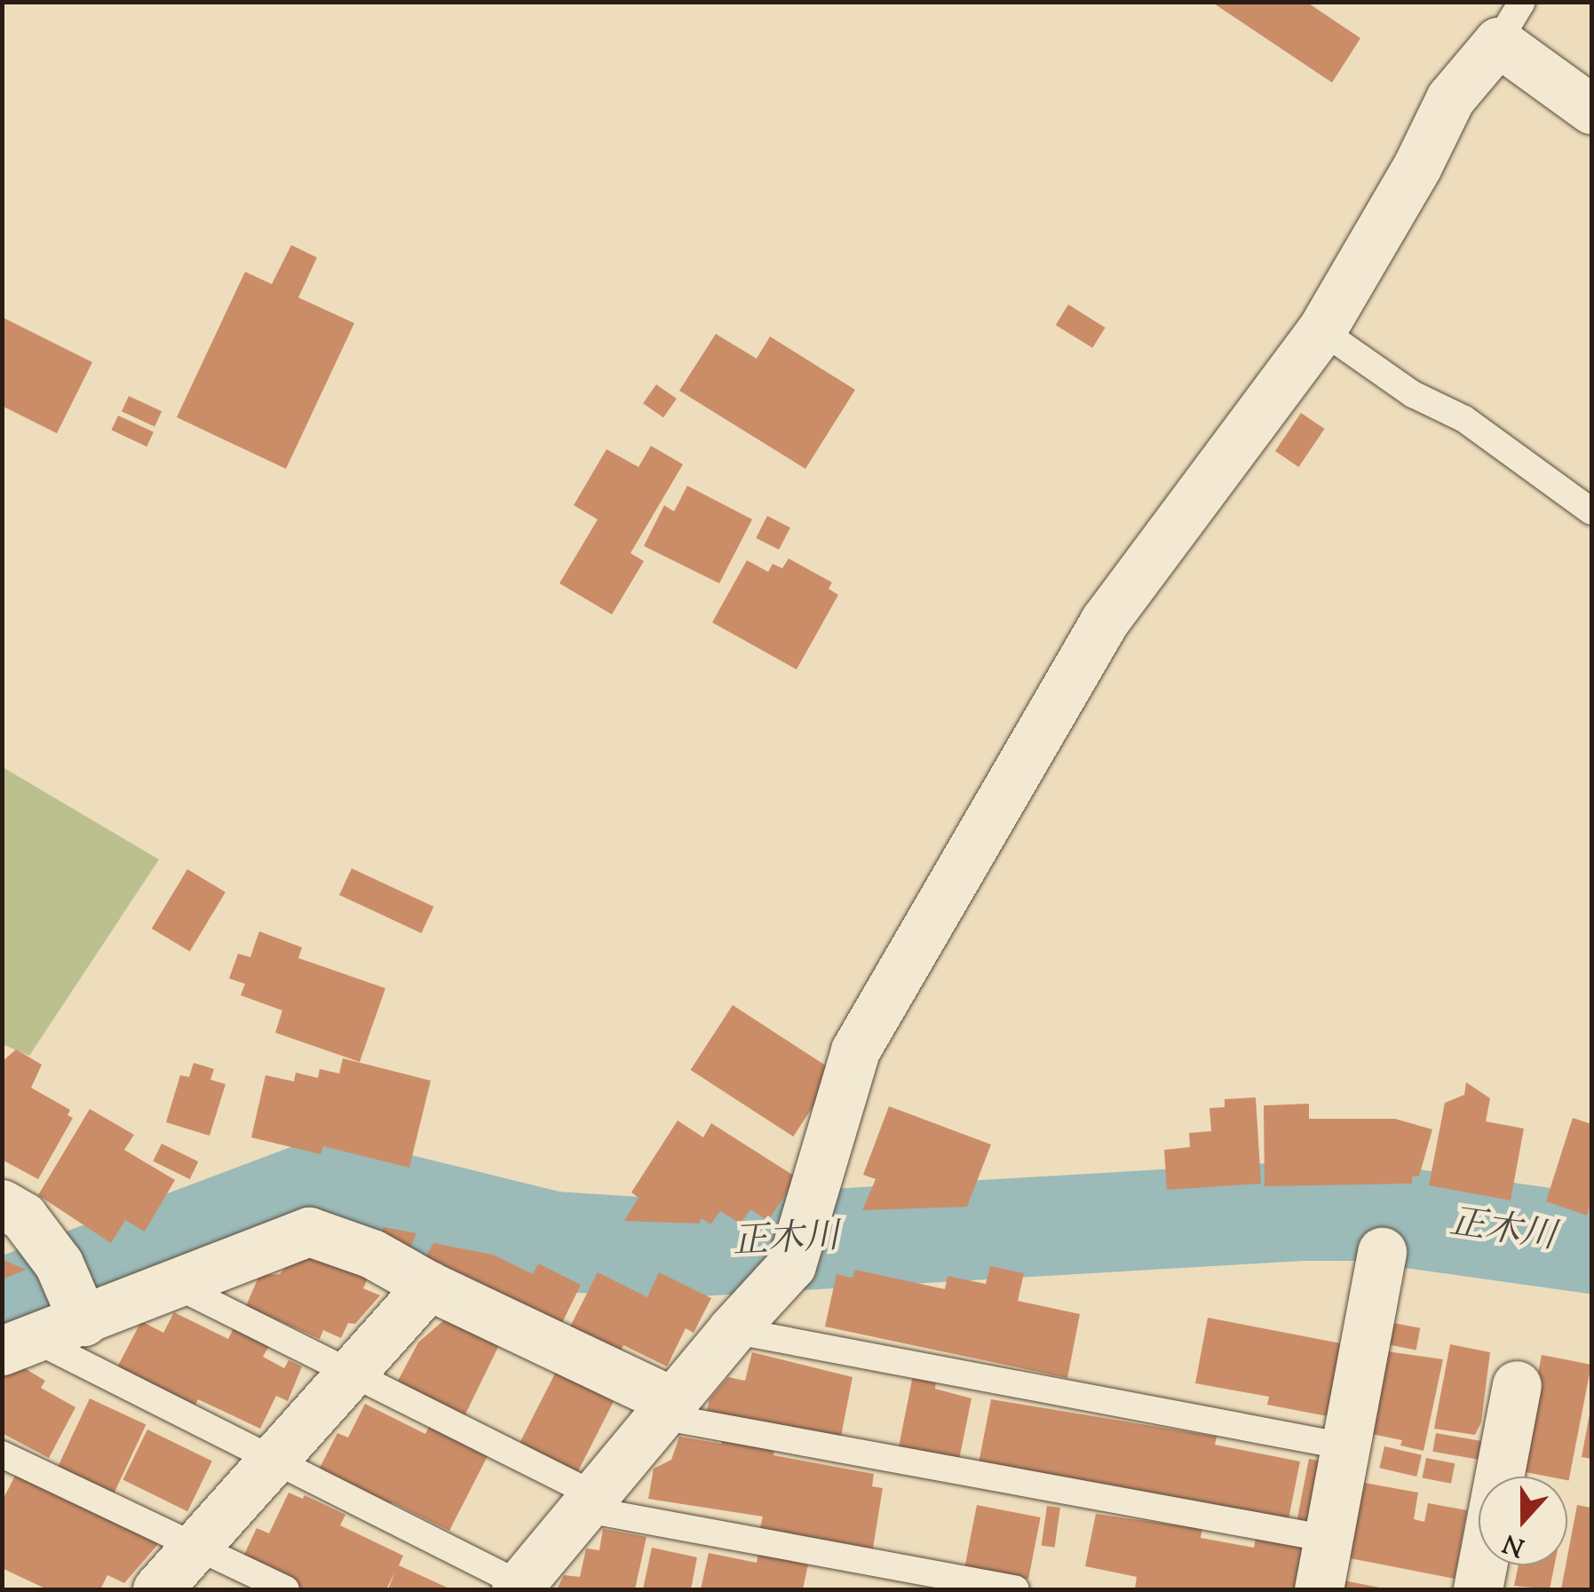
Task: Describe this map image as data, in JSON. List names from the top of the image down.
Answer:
{
  "water": ["正木川"],
  "north": "bottom"
}
